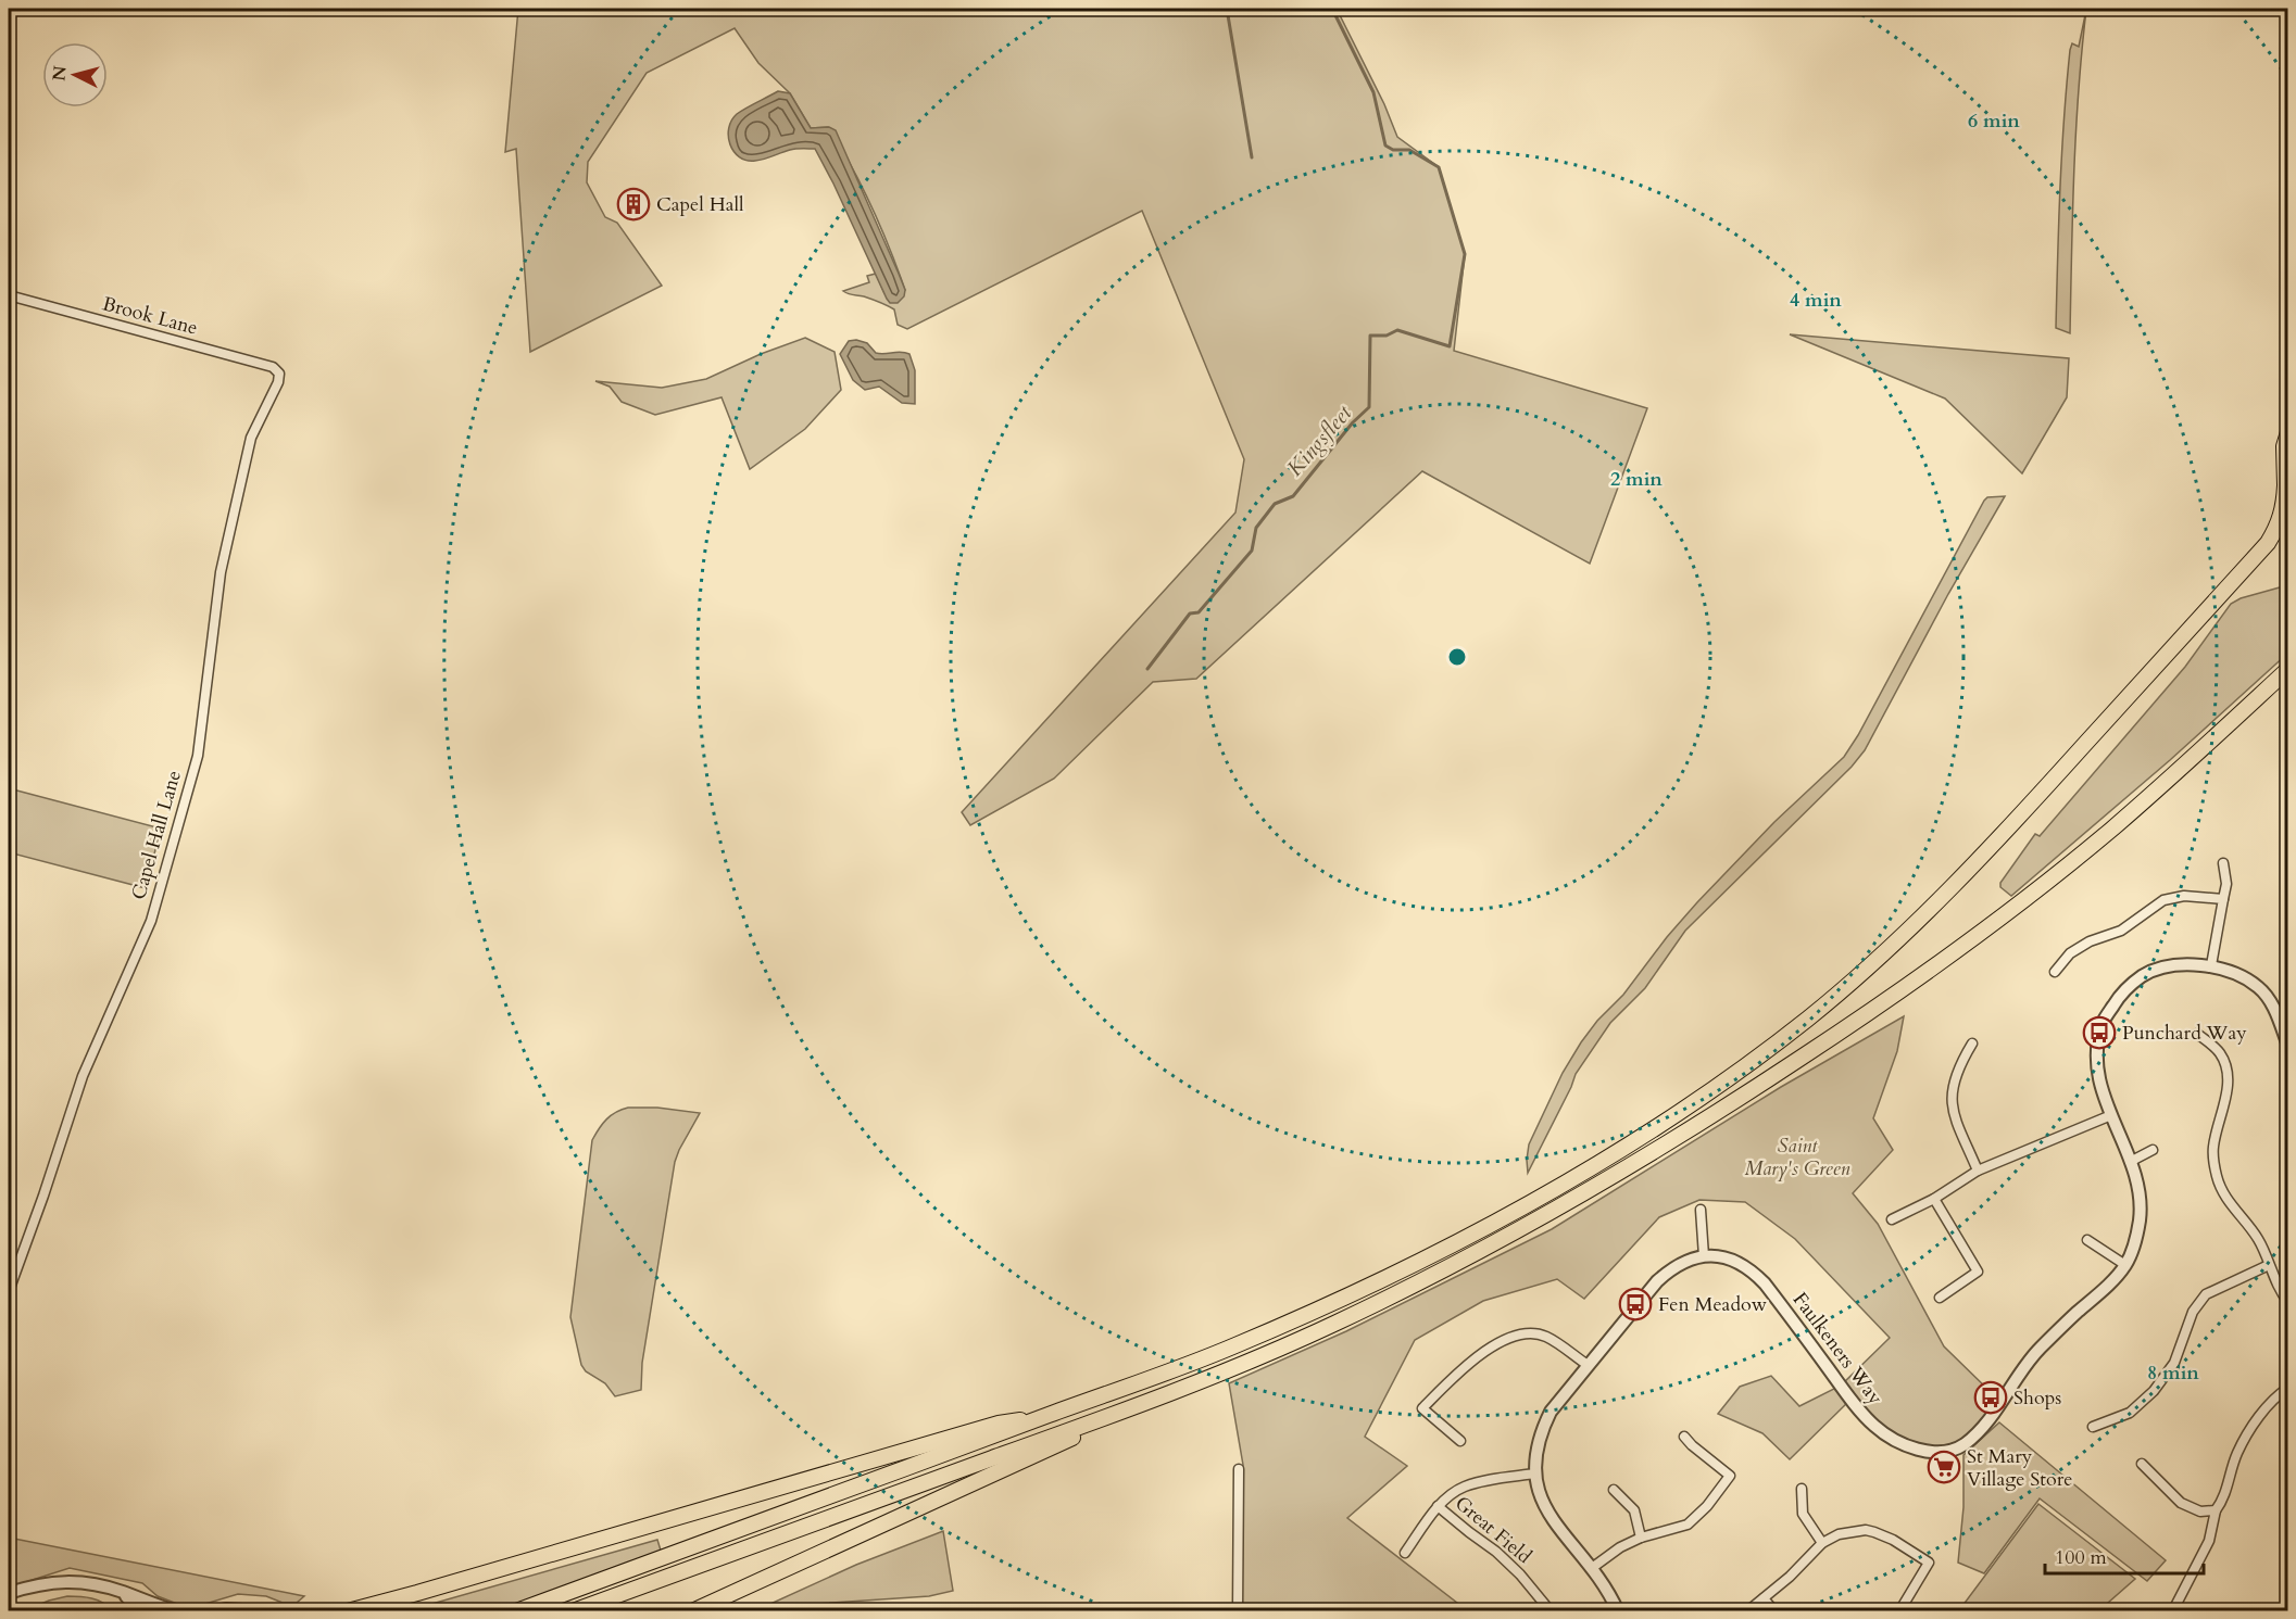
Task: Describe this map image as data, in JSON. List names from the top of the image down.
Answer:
{
  "streets": {
    "street": [
      "Brook Lane",
      "Capel Hall Lane",
      "Faulkeners Way",
      "Great Field"
    ]
  },
  "crossings": [
    ["Brook Lane", "Capel Hall Lane"]
  ],
  "water": ["Kingsfleet"],
  "parks": ["Saint Mary's Green"],
  "places": {
    "building": ["Capel Hall"],
    "bus stop": ["Punchard Way", "Fen Meadow", "Shops"],
    "supermarket": ["St Mary Village Store"]
  },
  "scale_bar": "100 m",
  "north": "left",
  "rings": [
    "6 min",
    "4 min",
    "2 min",
    "8 min"
  ]
}
